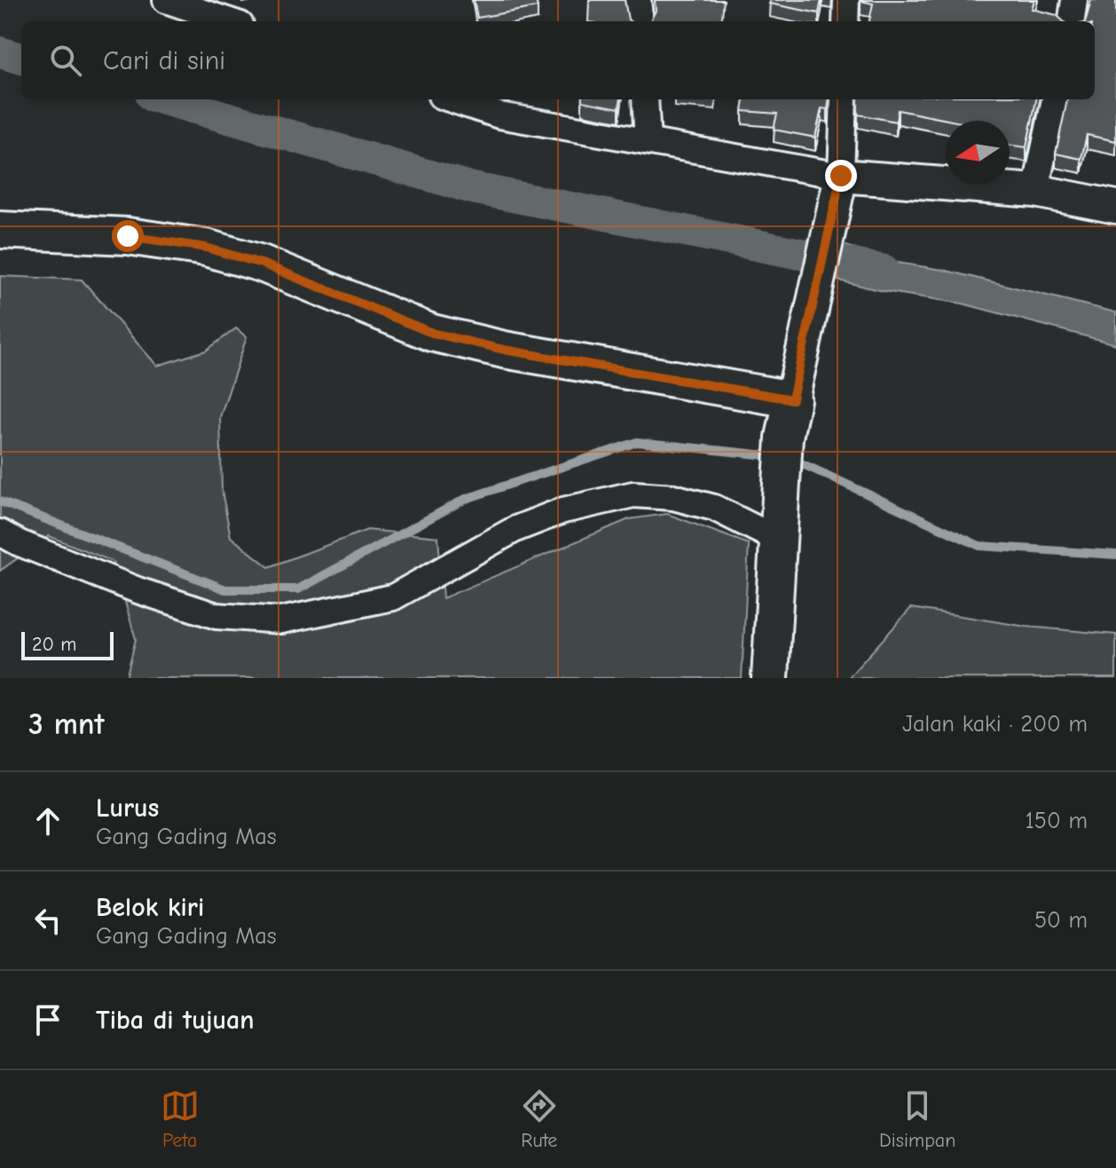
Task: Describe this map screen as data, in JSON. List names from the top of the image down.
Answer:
{
  "scale_bar": "20 m",
  "north": "left",
  "page": {
    "search": "Cari di sini",
    "scale": "20 m",
    "heading": ["3 mnt", "Jalan kaki · 200 m"],
    "list": [
      ["Lurus", "Gang Gading Mas", "150 m"],
      ["Belok kiri", "Gang Gading Mas", "50 m"],
      "Tiba di tujuan"
    ],
    "nav": ["Peta", "Rute", "Disimpan"]
  }
}
